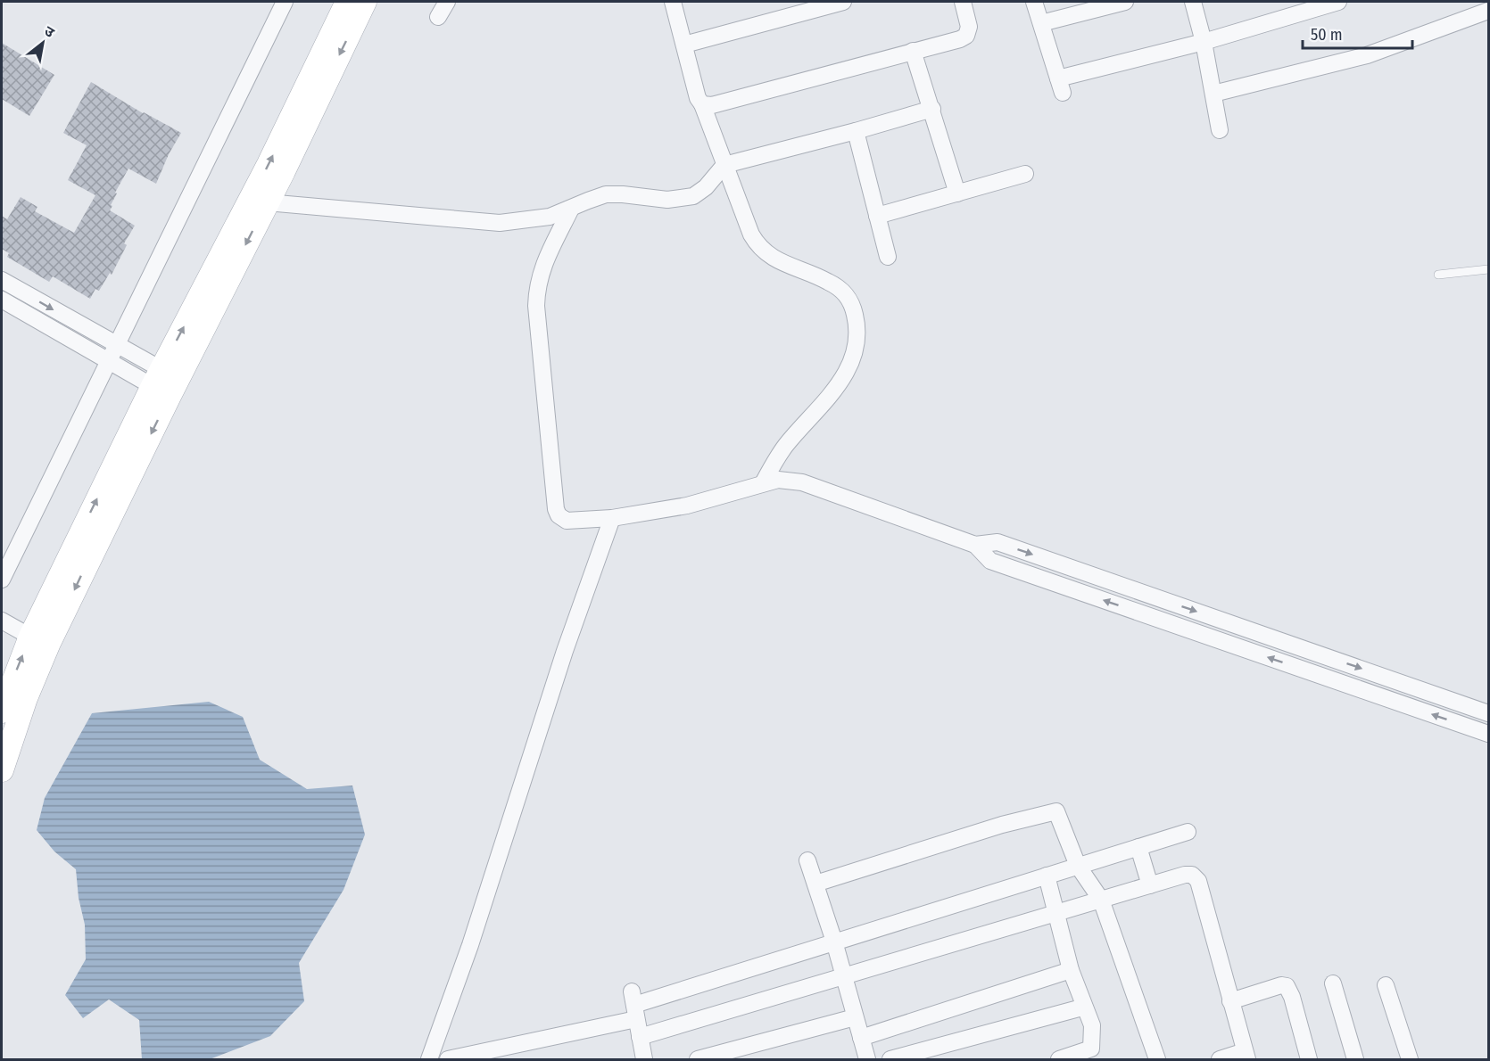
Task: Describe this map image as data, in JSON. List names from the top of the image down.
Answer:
{
  "scale_bar": "50 m",
  "north": "top right"
}
